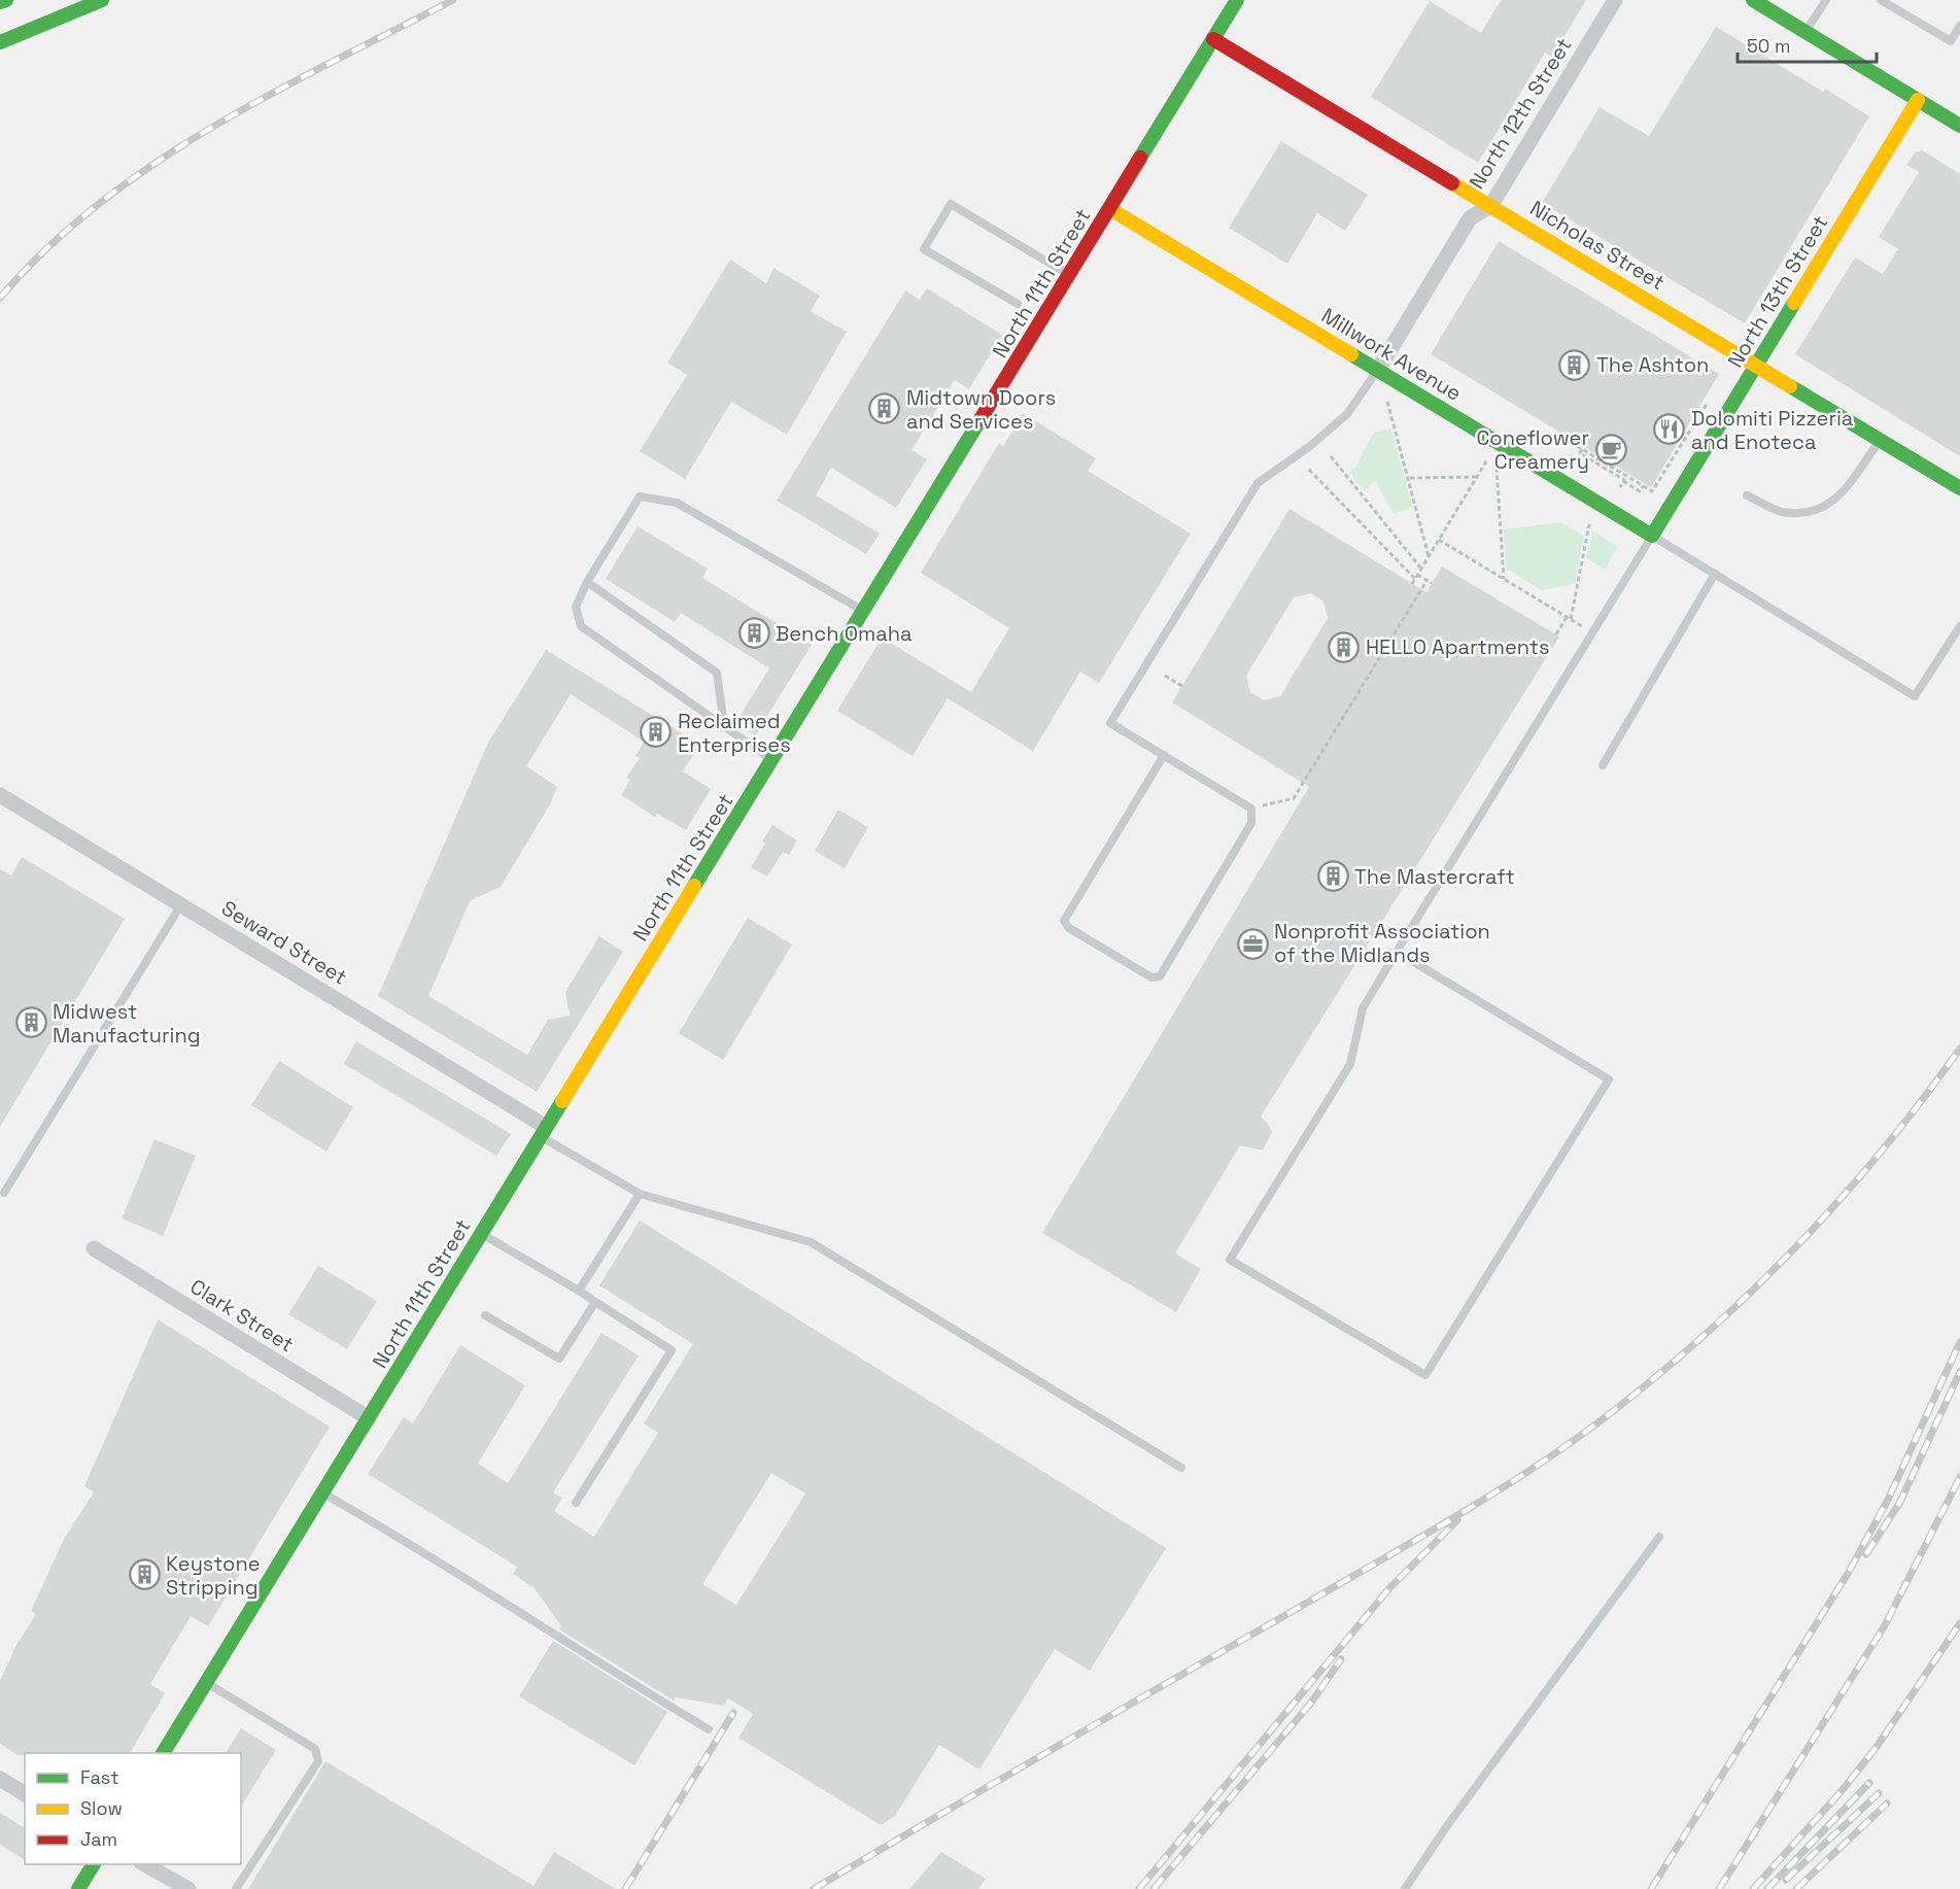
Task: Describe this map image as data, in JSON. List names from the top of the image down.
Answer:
{
  "streets": {
    "main road": [
      "Nicholas Street",
      "North 11th Street",
      "North 13th Street",
      "Millwork Avenue"
    ],
    "street": ["North 12th Street", "Seward Street", "Clark Street"]
  },
  "crossings": [
    ["North 12th Street", "Nicholas Street"],
    ["North 12th Street", "Millwork Avenue"],
    ["Nicholas Street", "North 11th Street"],
    ["Nicholas Street", "North 13th Street"],
    ["North 11th Street", "Millwork Avenue"],
    ["North 11th Street", "Seward Street"],
    ["North 11th Street", "Clark Street"],
    ["North 13th Street", "Millwork Avenue"]
  ],
  "places": {
    "building": [
      "The Ashton",
      "Midtown Doors and Services",
      "Bench Omaha",
      "HELLO Apartments",
      "Reclaimed Enterprises",
      "The Mastercraft",
      "Midwest Manufacturing",
      "Keystone Stripping"
    ],
    "restaurant": ["Dolomiti Pizzeria and Enoteca"],
    "cafe": ["Coneflower Creamery"],
    "office": ["Nonprofit Association of the Midlands"]
  },
  "legend": ["Fast", "Slow", "Jam"],
  "scale_bar": "50 m"
}
